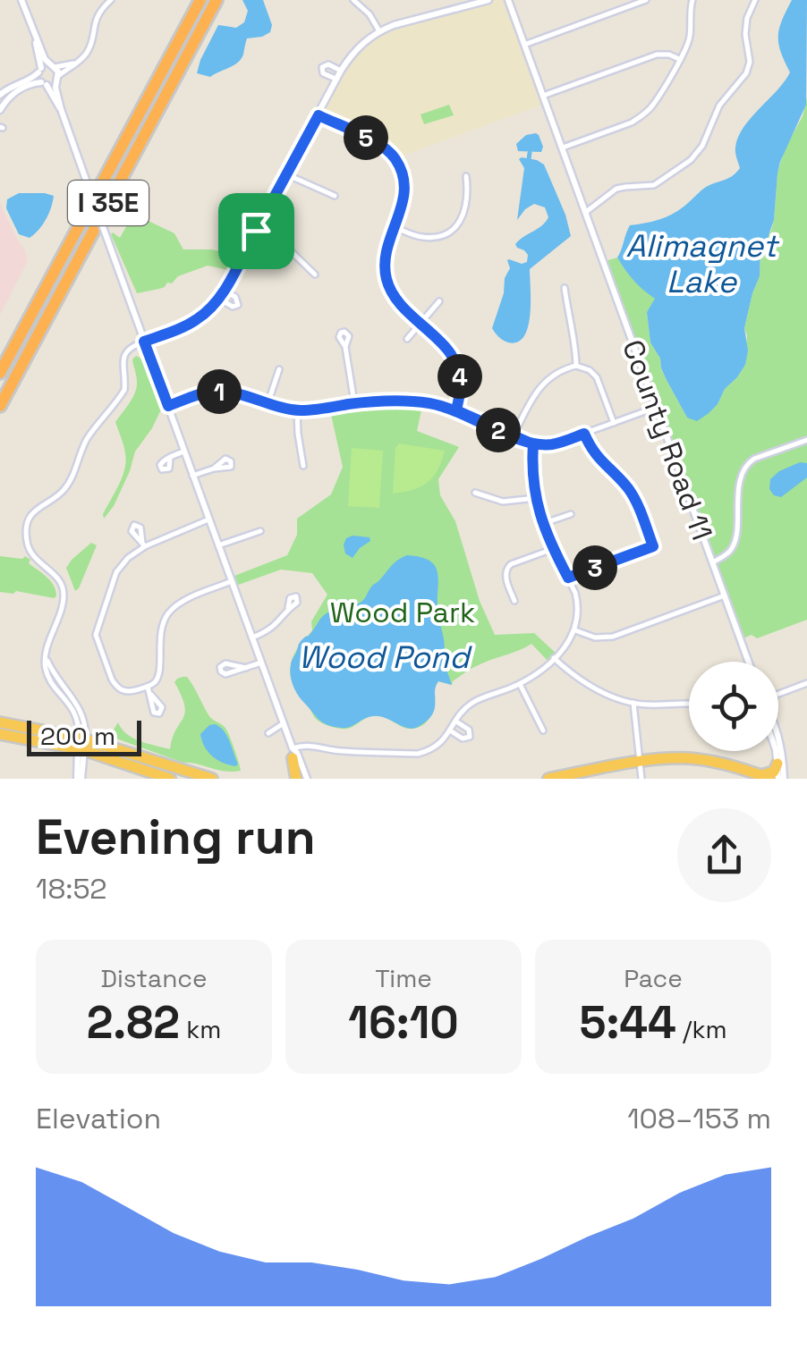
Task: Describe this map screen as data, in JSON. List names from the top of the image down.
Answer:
{
  "streets": {
    "highway": ["I 35E"],
    "street": ["County Road 11"]
  },
  "water": ["Alimagnet Lake", "Wood Pond"],
  "parks": ["Wood Park"],
  "scale_bar": "200 m",
  "page": {
    "pins": [
      "5",
      "4",
      "1",
      "2",
      "3"
    ],
    "scale": "200 m",
    "heading": ["Evening run", "18:52"],
    "stats": [
      ["Distance", "2.82 km"],
      ["Time", "16:10"],
      ["Pace", "5:44 /km"]
    ],
    "chart": ["Elevation", "108–153 m"]
  }
}
